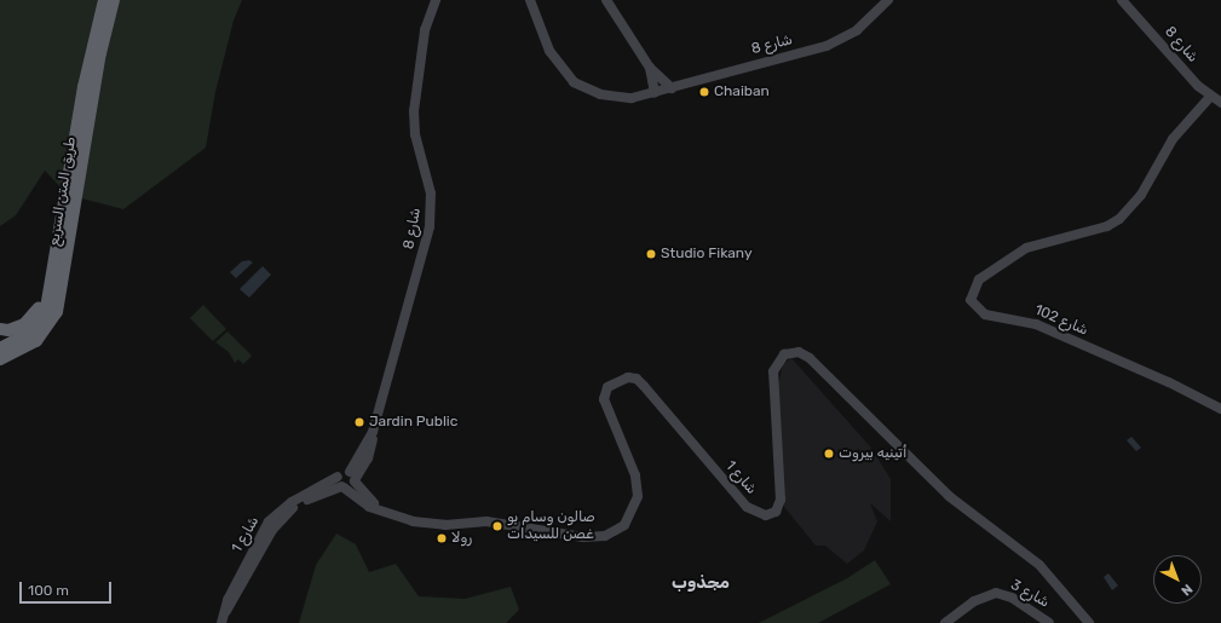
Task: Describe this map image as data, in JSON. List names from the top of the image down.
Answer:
{
  "streets": {
    "highway": ["طريق المتن السريع"],
    "street": [
      "شارع 8",
      "شارع 102",
      "شارع 1",
      "شارع 3"
    ]
  },
  "crossings": [
    ["شارع 8", "شارع 102"],
    ["شارع 8", "شارع 1"]
  ],
  "districts": ["مجذوب"],
  "places": [
    "Chaiban",
    "Studio Fikany",
    "Jardin Public",
    "أتينيه بيروت",
    "صالون وسام بو غصن للسيدات",
    "رولا"
  ],
  "scale_bar": "100 m",
  "north": "bottom right"
}
